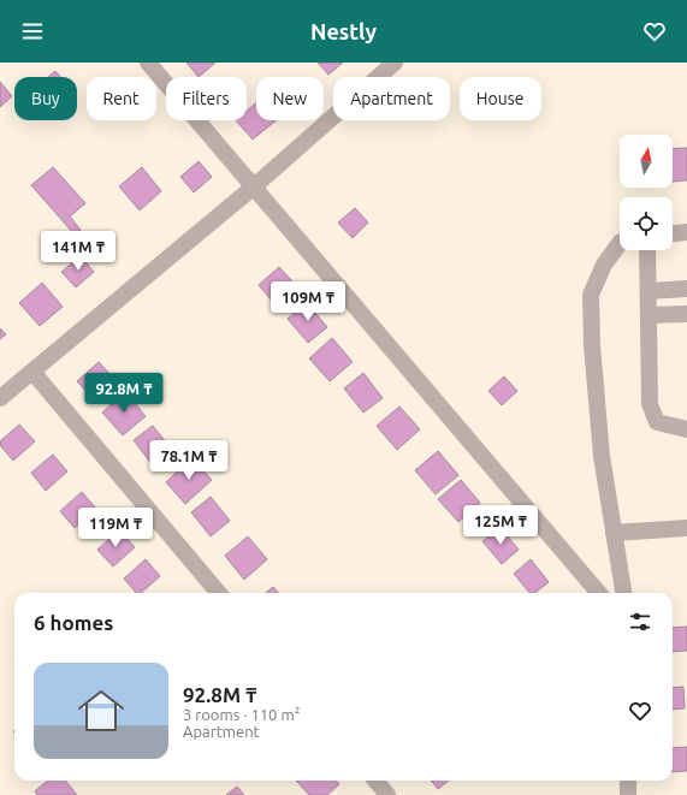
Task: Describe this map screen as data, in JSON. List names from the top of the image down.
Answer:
{
  "north": "top",
  "page": {
    "header": "Nestly",
    "chip": [
      "Buy",
      "Rent",
      "Filters",
      "New",
      "Apartment",
      "House"
    ],
    "price": [
      "141M ₸",
      "109M ₸",
      "92.8M ₸",
      "78.1M ₸",
      "125M ₸",
      "119M ₸"
    ],
    "heading": "6 homes",
    "list": [
      {
        "name": "92.8M ₸",
        "note": "3 rooms · 110 m² · Apartment"
      }
    ]
  }
}
